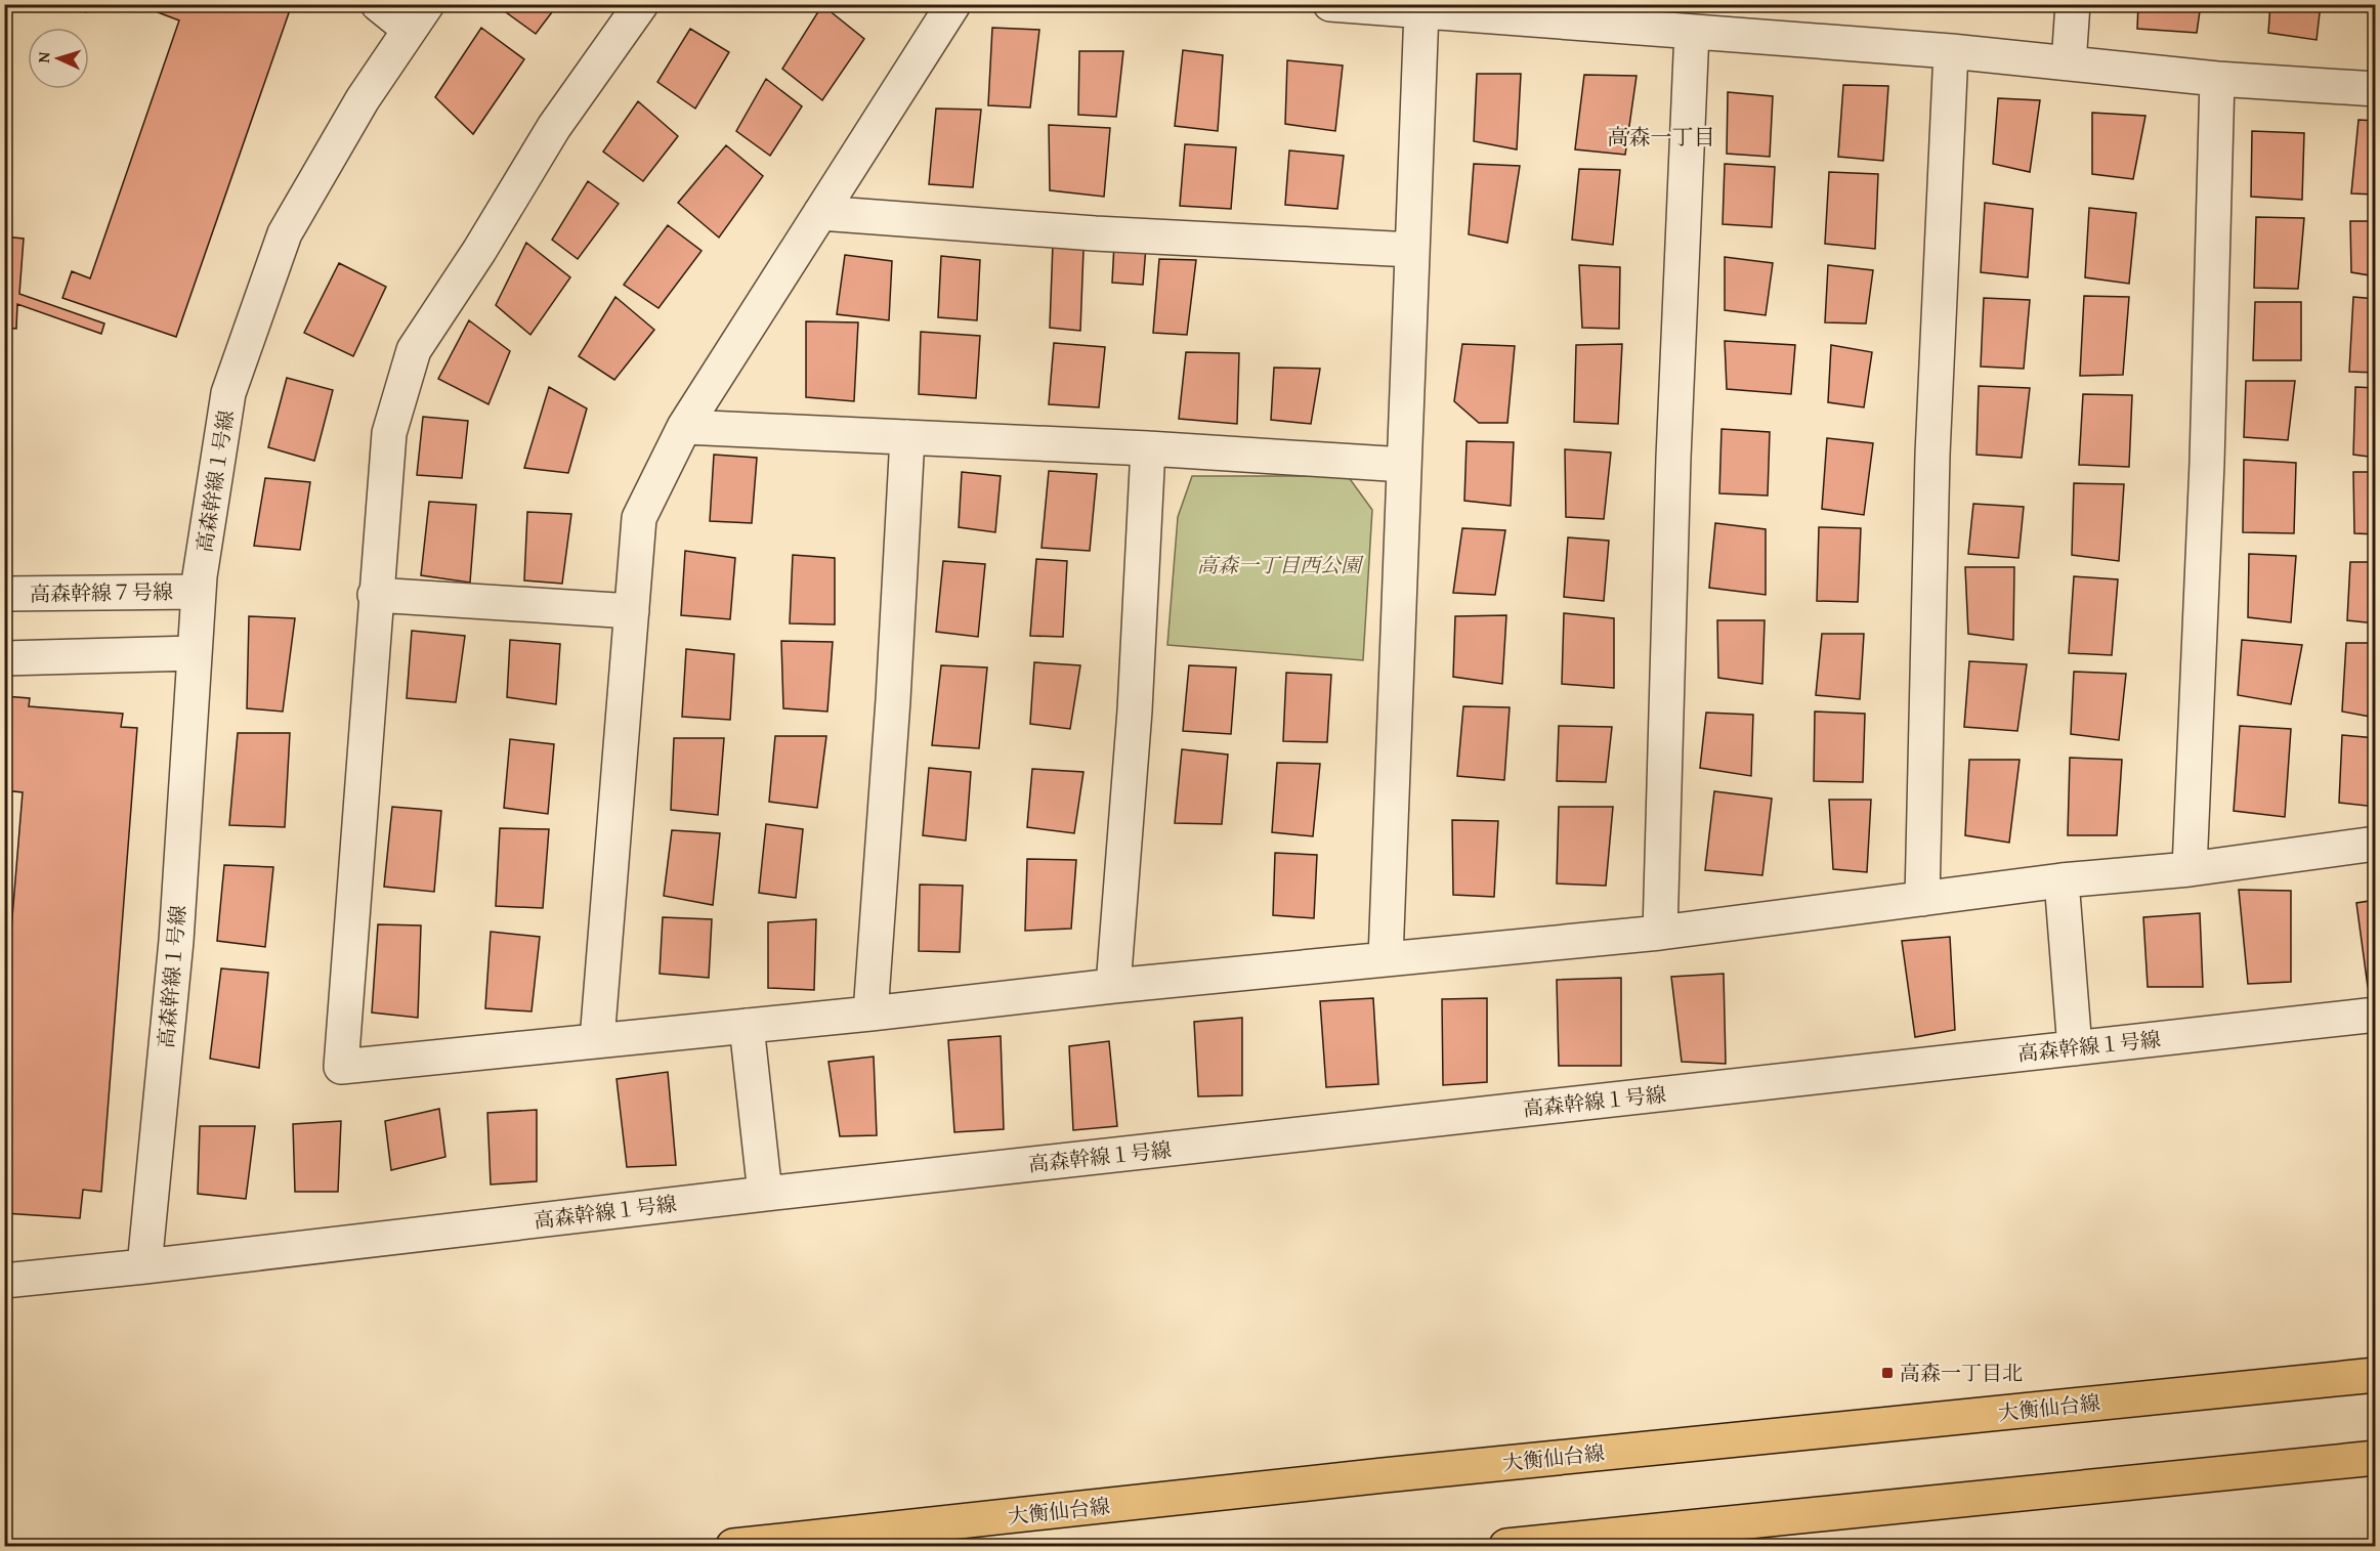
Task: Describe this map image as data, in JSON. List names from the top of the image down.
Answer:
{
  "streets": {
    "main road": ["大衡仙台線"],
    "street": ["高森幹線１号線", "高森幹線７号線"]
  },
  "crossings": [
    ["高森幹線１号線", "高森幹線７号線"]
  ],
  "districts": ["高森一丁目"],
  "parks": ["高森一丁目西公園"],
  "places": {
    "transit": ["高森一丁目北"]
  },
  "north": "left"
}
